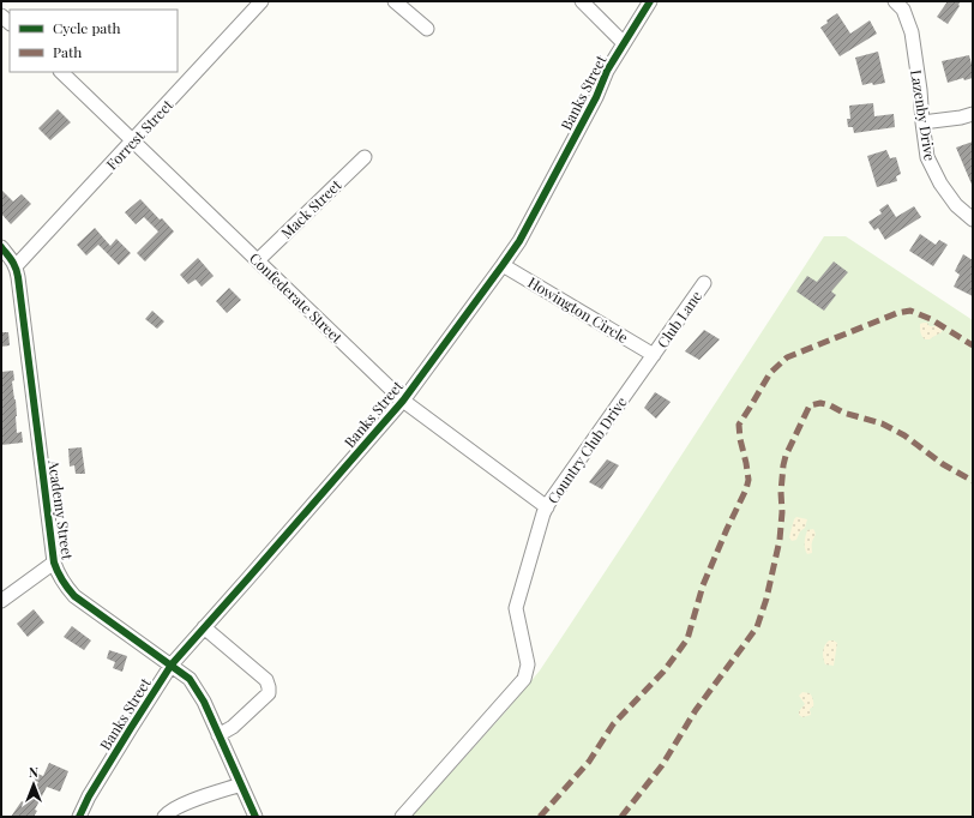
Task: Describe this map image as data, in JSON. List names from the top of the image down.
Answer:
{
  "streets": {
    "street": [
      "Banks Street",
      "Lazenby Drive",
      "Forrest Street",
      "Mack Street",
      "Confederate Street",
      "Howington Circle",
      "Club Lane",
      "Country Club Drive",
      "Academy Street"
    ]
  },
  "crossings": [
    ["Banks Street", "Confederate Street"],
    ["Banks Street", "Howington Circle"],
    ["Banks Street", "Academy Street"],
    ["Forrest Street", "Confederate Street"],
    ["Forrest Street", "Academy Street"],
    ["Mack Street", "Confederate Street"],
    ["Confederate Street", "Country Club Drive"],
    ["Howington Circle", "Club Lane"],
    ["Howington Circle", "Country Club Drive"],
    ["Club Lane", "Country Club Drive"]
  ],
  "legend": ["Cycle path", "Path"],
  "north": "top"
}
